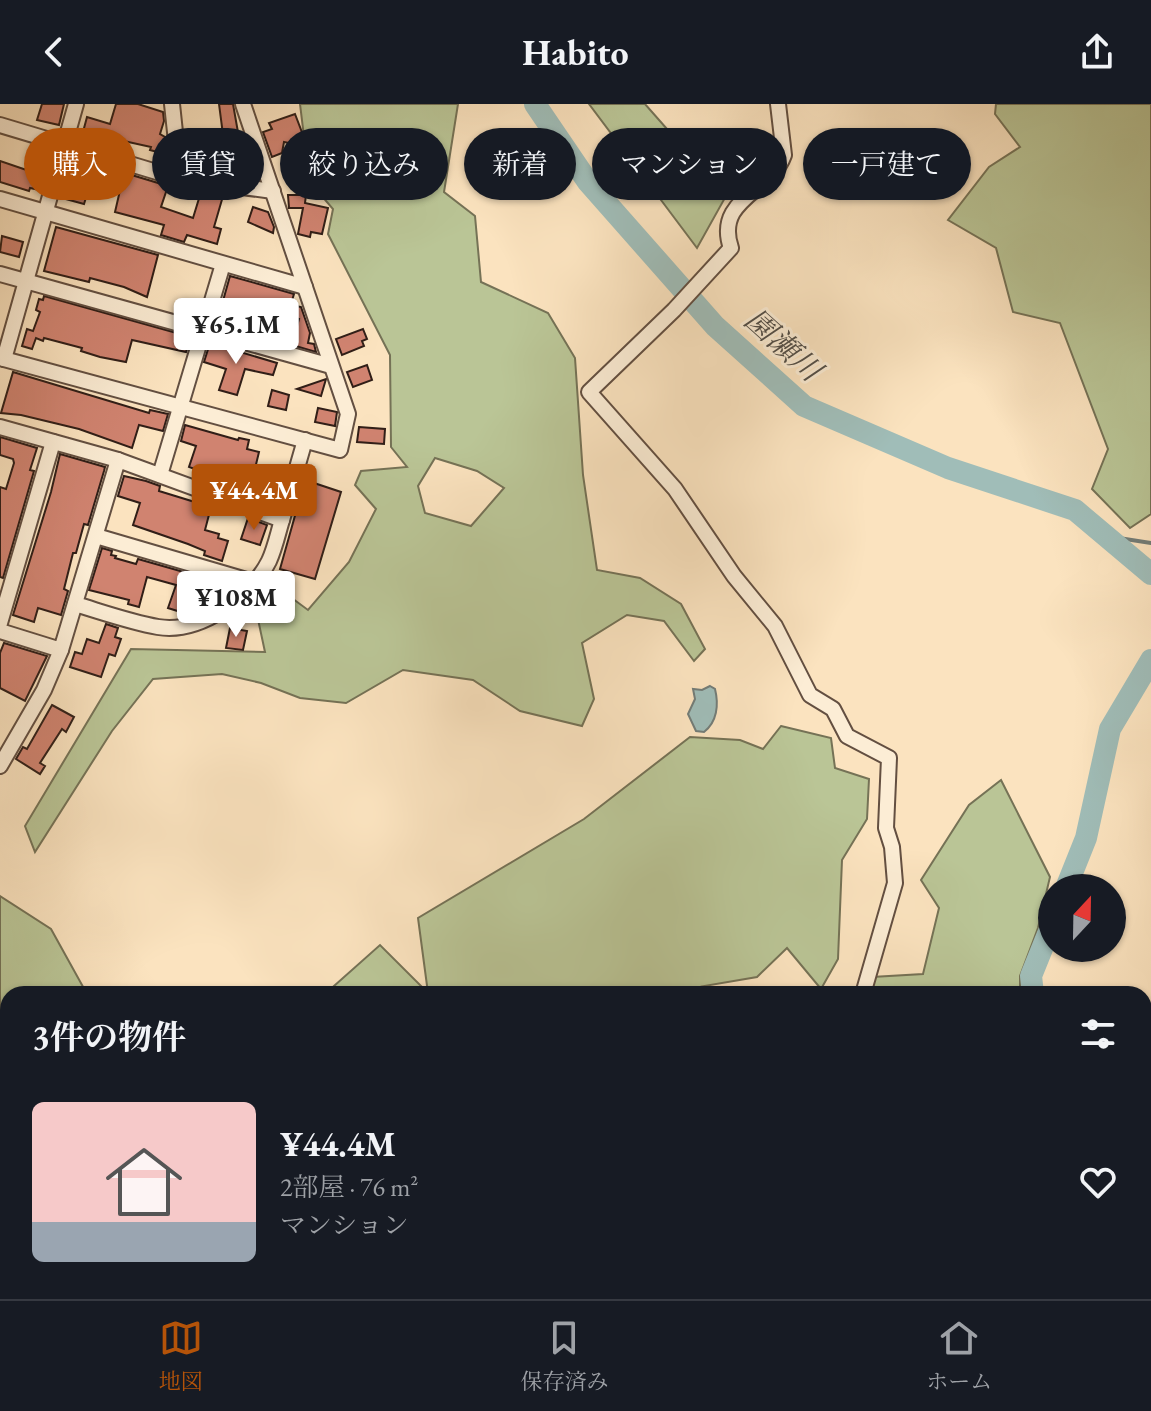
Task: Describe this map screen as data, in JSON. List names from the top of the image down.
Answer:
{
  "water": ["園瀬川"],
  "north": "top",
  "page": {
    "header": "Habito",
    "chip": [
      "購入",
      "賃貸",
      "絞り込み",
      "新着",
      "マンション",
      "一戸建て"
    ],
    "price": ["¥65.1M", "¥44.4M", "¥108M"],
    "heading": "3件の物件",
    "list": [
      {
        "name": "¥44.4M",
        "note": "2部屋 · 76 m² · マンション"
      }
    ],
    "tabs": ["地図", "保存済み", "ホーム"]
  }
}
